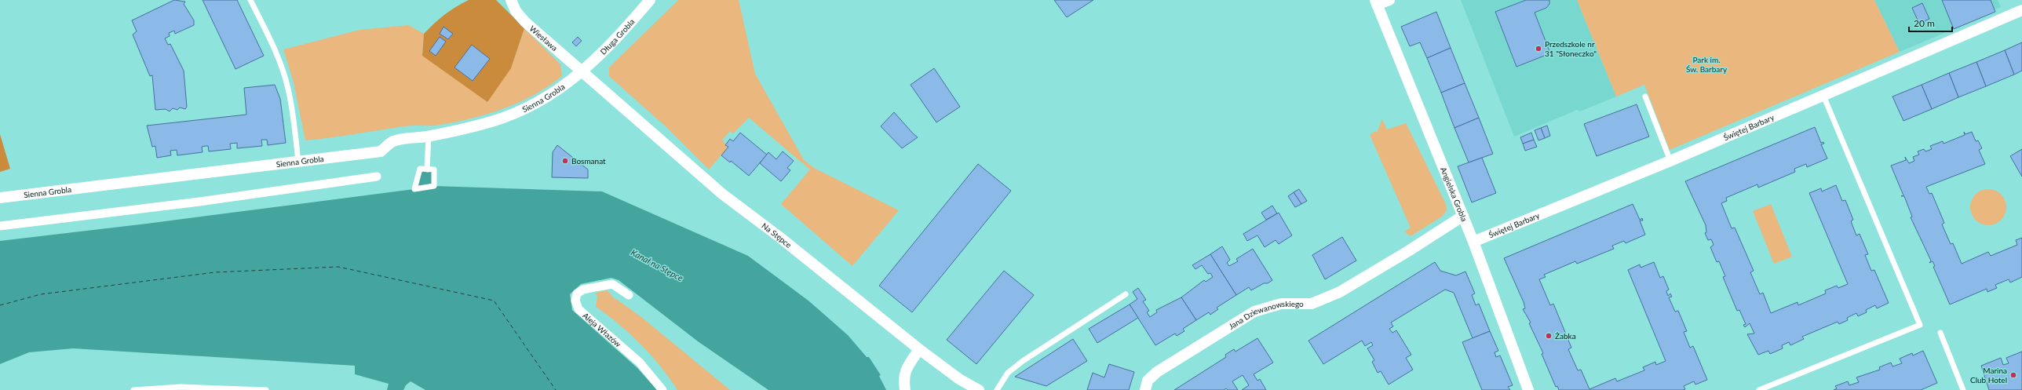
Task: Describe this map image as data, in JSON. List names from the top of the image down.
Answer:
{
  "streets": {
    "street": [
      "Długa Grobla",
      "Wiesława",
      "Sienna Grobla",
      "Świętej Barbary",
      "Angielska Grobla",
      "Na Stępce",
      "Jana Dziewanowskiego",
      "Aleja Włazów"
    ]
  },
  "crossings": [
    ["Długa Grobla", "Wiesława"],
    ["Długa Grobla", "Sienna Grobla"],
    ["Długa Grobla", "Na Stępce"],
    ["Wiesława", "Sienna Grobla"],
    ["Wiesława", "Na Stępce"],
    ["Sienna Grobla", "Na Stępce"],
    ["Świętej Barbary", "Angielska Grobla"],
    ["Angielska Grobla", "Jana Dziewanowskiego"]
  ],
  "water": ["Kanał na Stępce"],
  "parks": ["Park im. Św. Barbary"],
  "places": [
    "Przedszkole nr 31 \"Słoneczko\"",
    "Bosmanat",
    "Żabka",
    "Marina Club Hotel"
  ],
  "scale_bar": "20 m"
}
